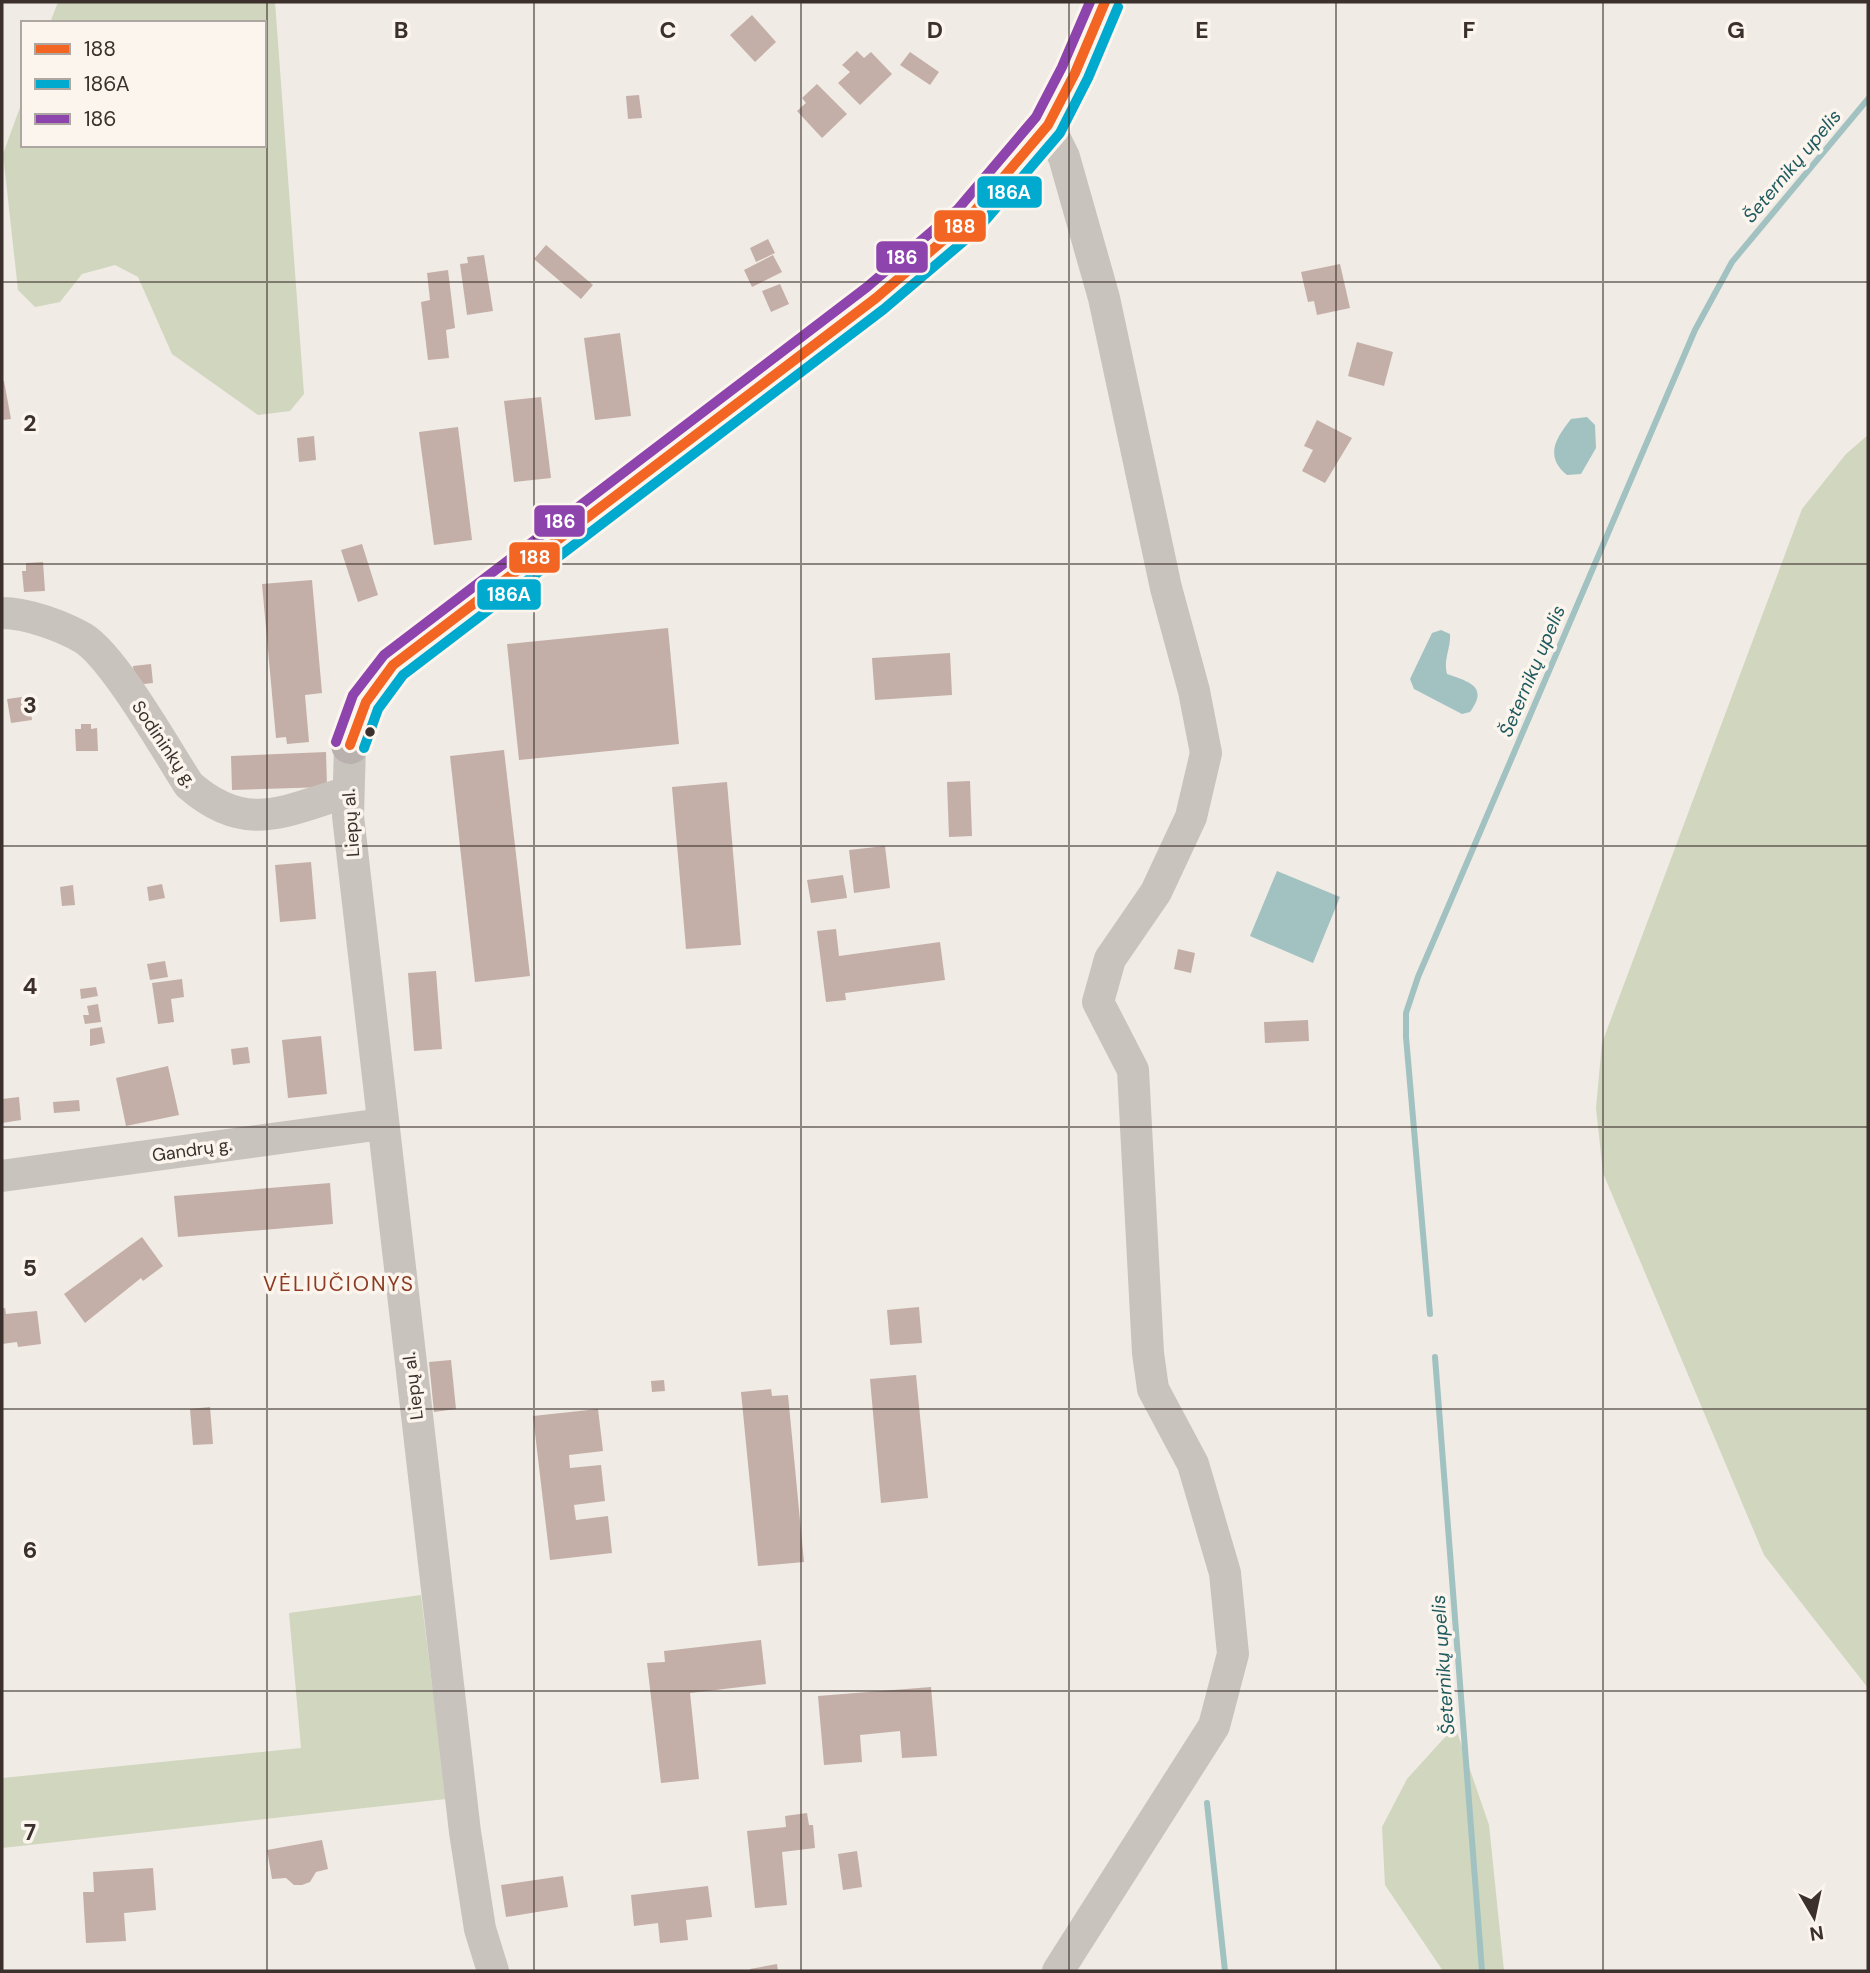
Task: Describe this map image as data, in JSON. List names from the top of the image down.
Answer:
{
  "streets": {
    "main road": ["Liepų al."],
    "street": ["Sodininkų g.", "Gandrų g."]
  },
  "crossings": [
    ["Sodininkų g.", "Liepų al."],
    ["Liepų al.", "Gandrų g."]
  ],
  "districts": ["VĖLIUČIONYS"],
  "water": ["Šeternikų upelis"],
  "lines": ["transit line 188", "transit line 186", "transit line 186A"],
  "legend": ["188", "186A", "186"],
  "north": "bottom",
  "grid": {
    "columns": [
      "B",
      "C",
      "D",
      "E",
      "F",
      "G"
    ],
    "rows": [
      "2",
      "3",
      "4",
      "5",
      "6",
      "7"
    ]
  }
}
